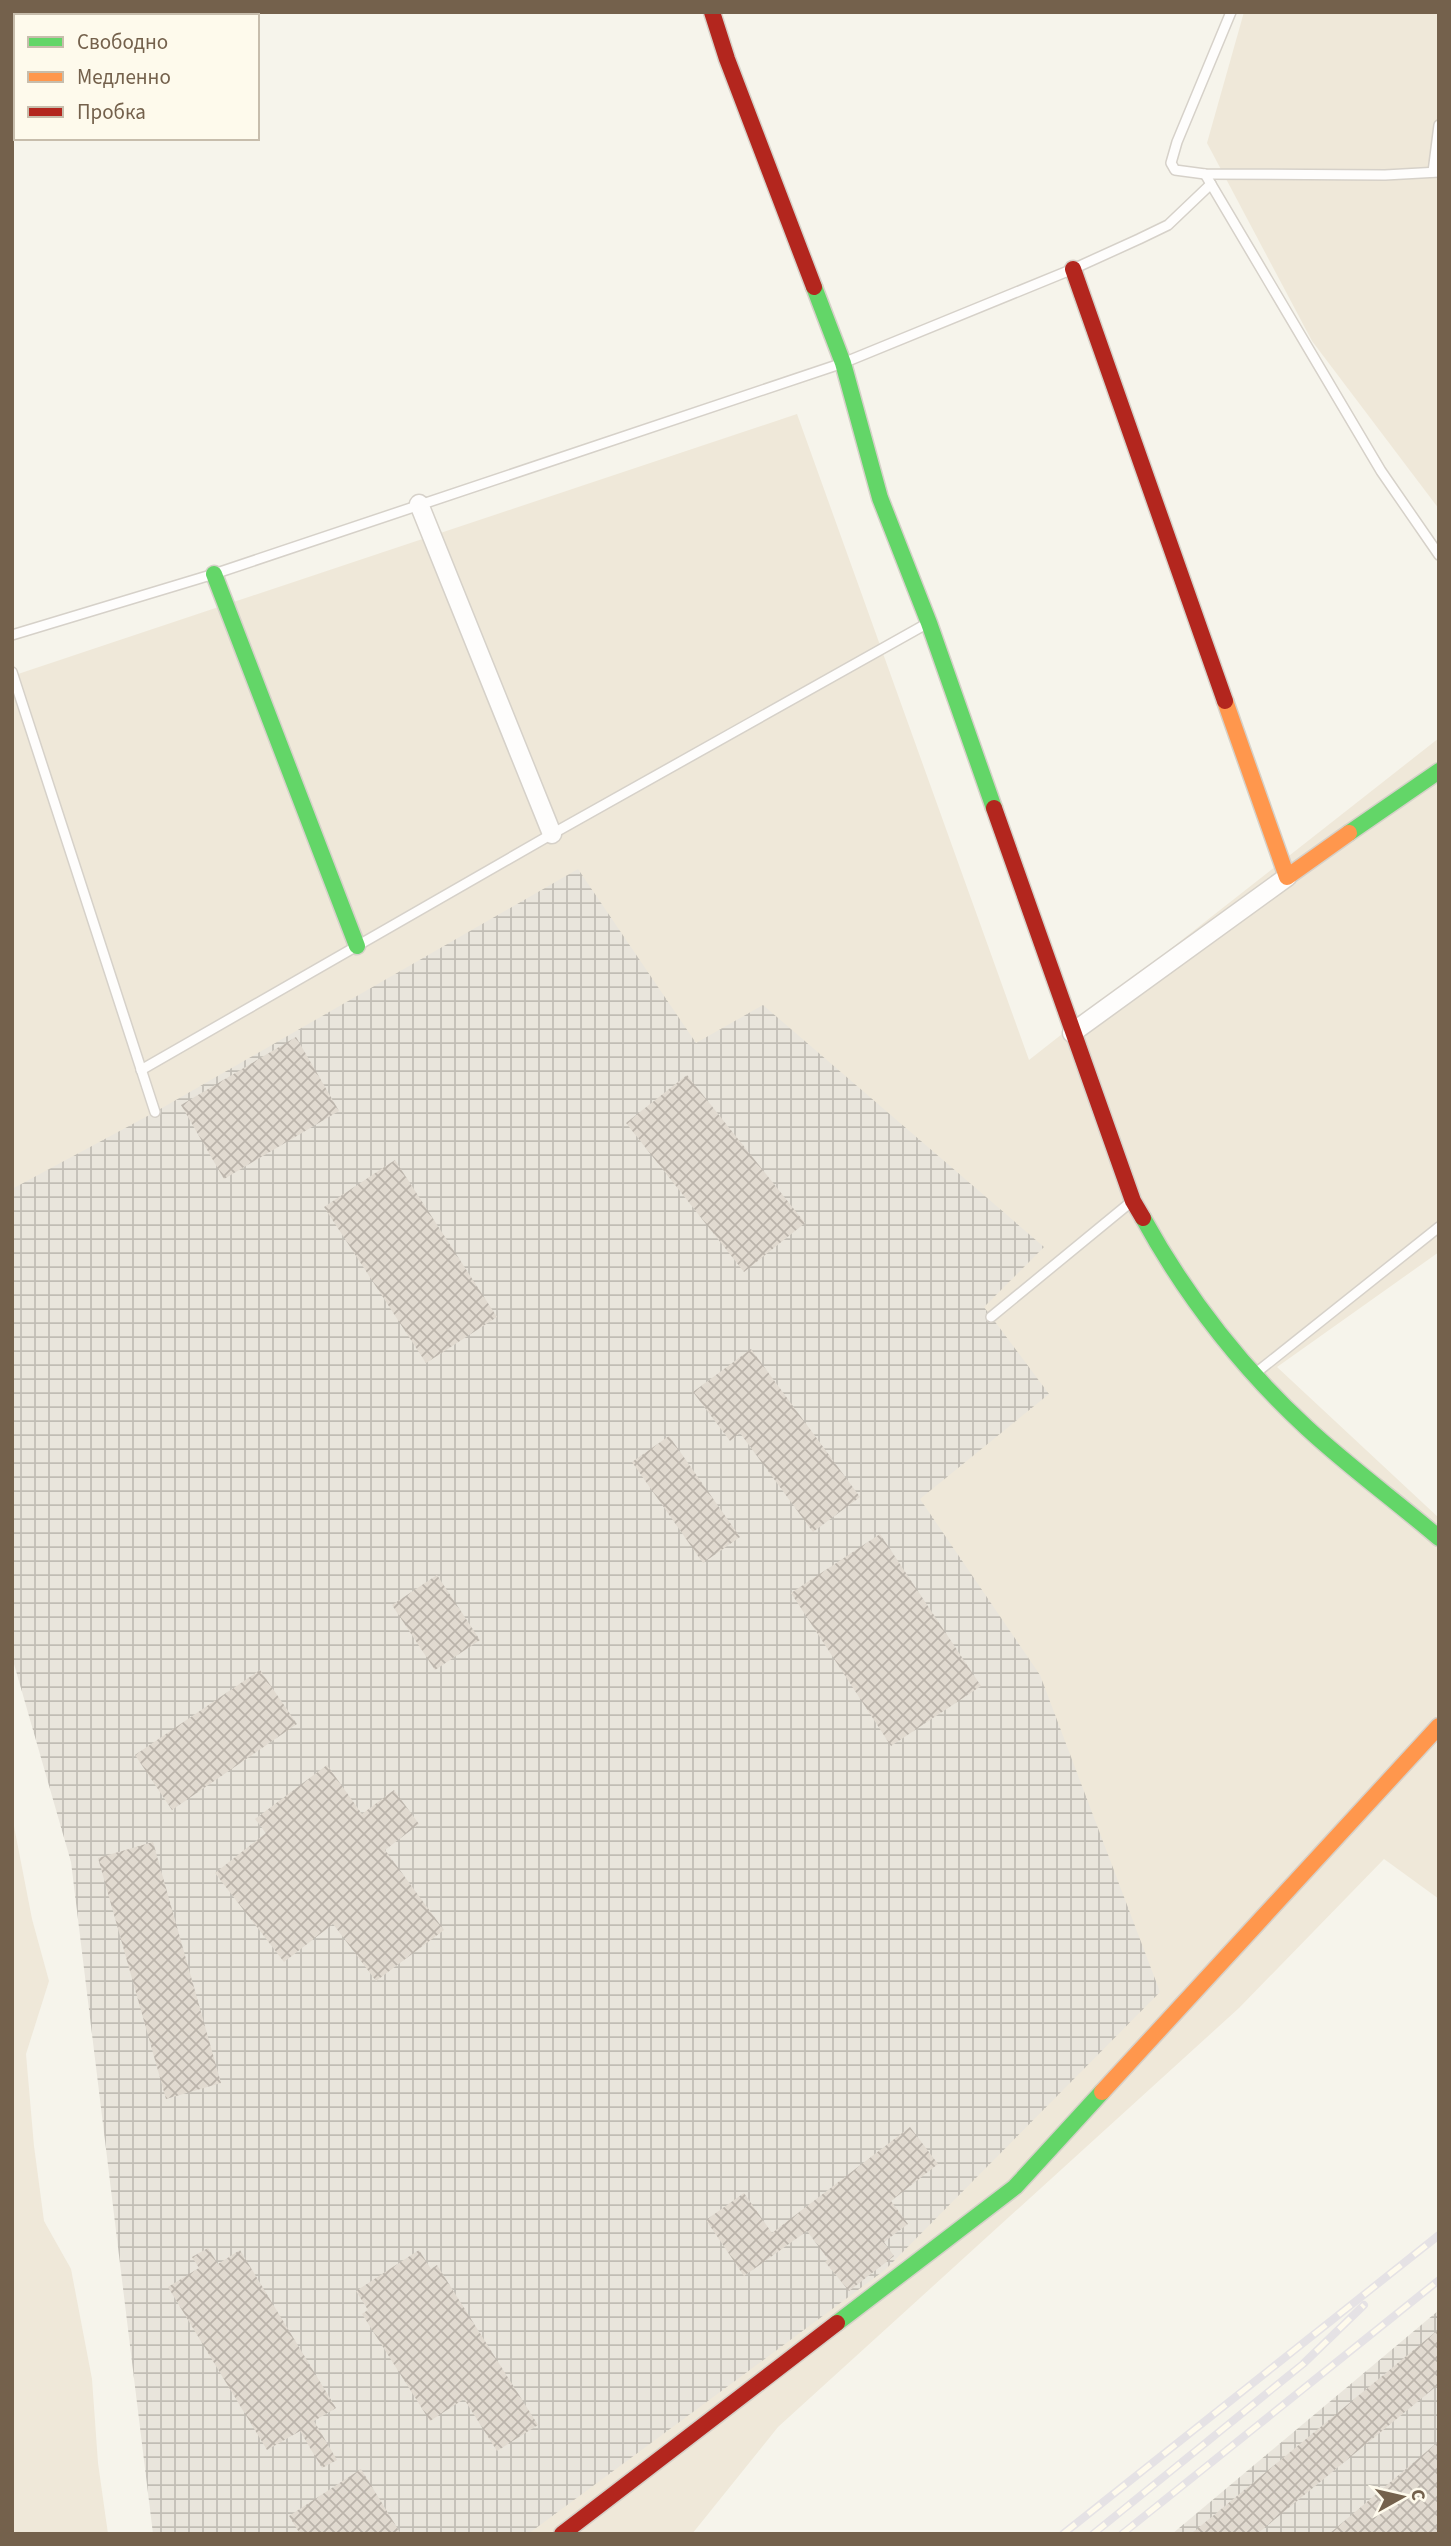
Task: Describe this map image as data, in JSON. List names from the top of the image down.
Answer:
{
  "legend": ["Свободно", "Медленно", "Пробка"],
  "north": "right"
}
